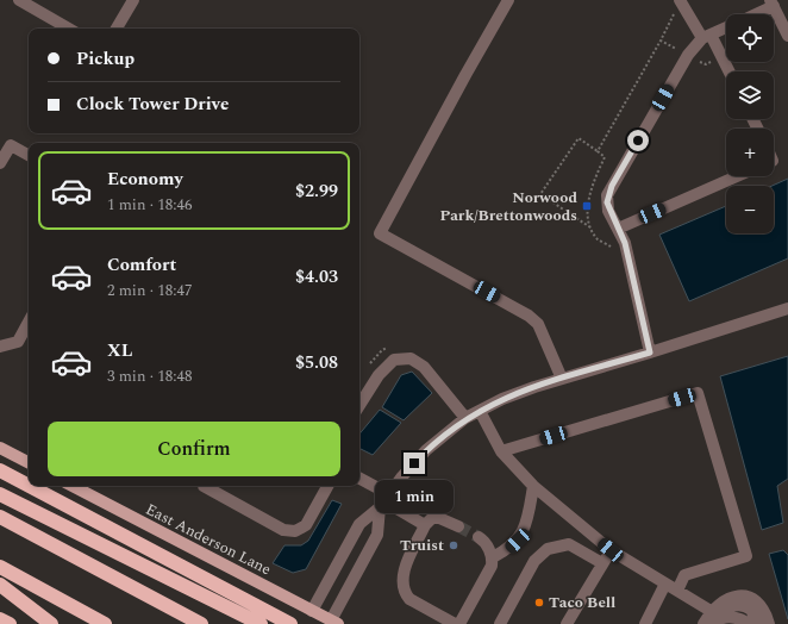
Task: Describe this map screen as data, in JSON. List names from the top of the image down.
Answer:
{
  "streets": {
    "main road": ["East Anderson Lane"]
  },
  "places": {
    "transit": ["Norwood Park/Brettonwoods"],
    "other": ["Truist", "Taco Bell"]
  },
  "page": {
    "map_buttons": ["+", "−"],
    "banner": ["Pickup", "Clock Tower Drive"],
    "list": [
      {
        "name": "Economy",
        "note": "1 min · 18:46",
        "value": "$2.99"
      },
      {
        "name": "Comfort",
        "note": "2 min · 18:47",
        "value": "$4.03"
      },
      {
        "name": "XL",
        "note": "3 min · 18:48",
        "value": "$5.08"
      }
    ],
    "buttons": "Confirm",
    "bubble": "1 min"
  }
}
